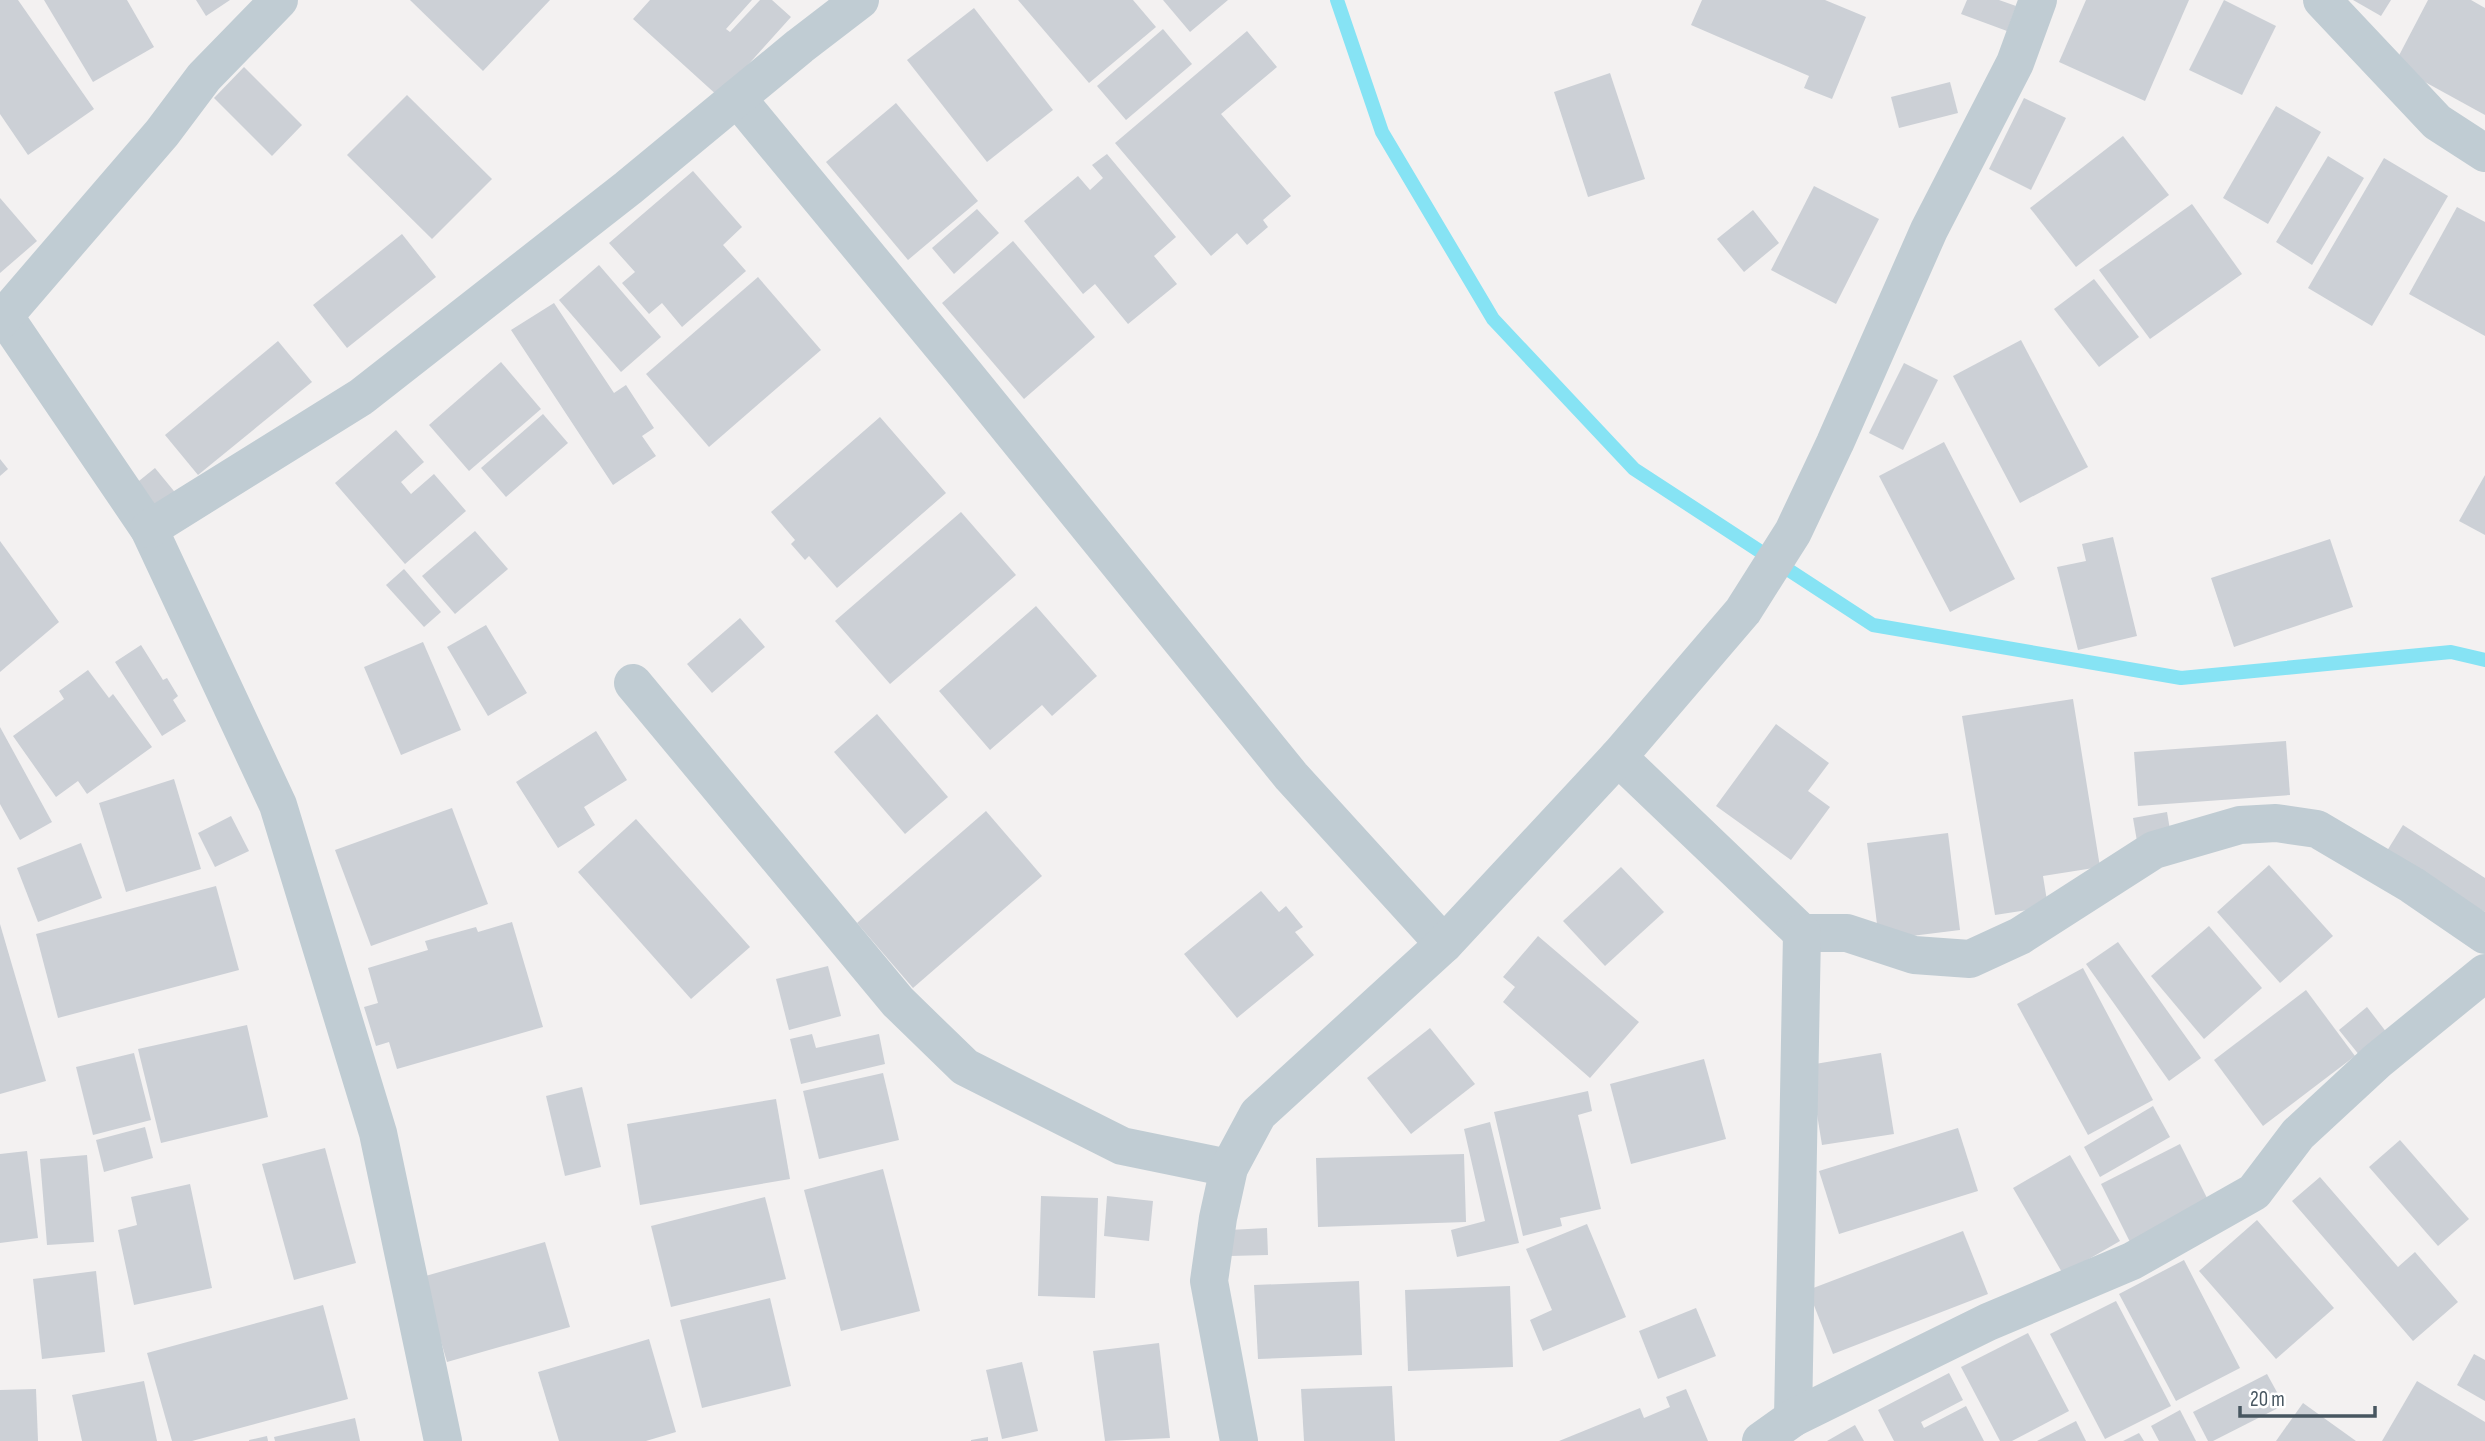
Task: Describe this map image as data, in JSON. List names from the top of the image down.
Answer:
{
  "scale_bar": "20 m"
}
